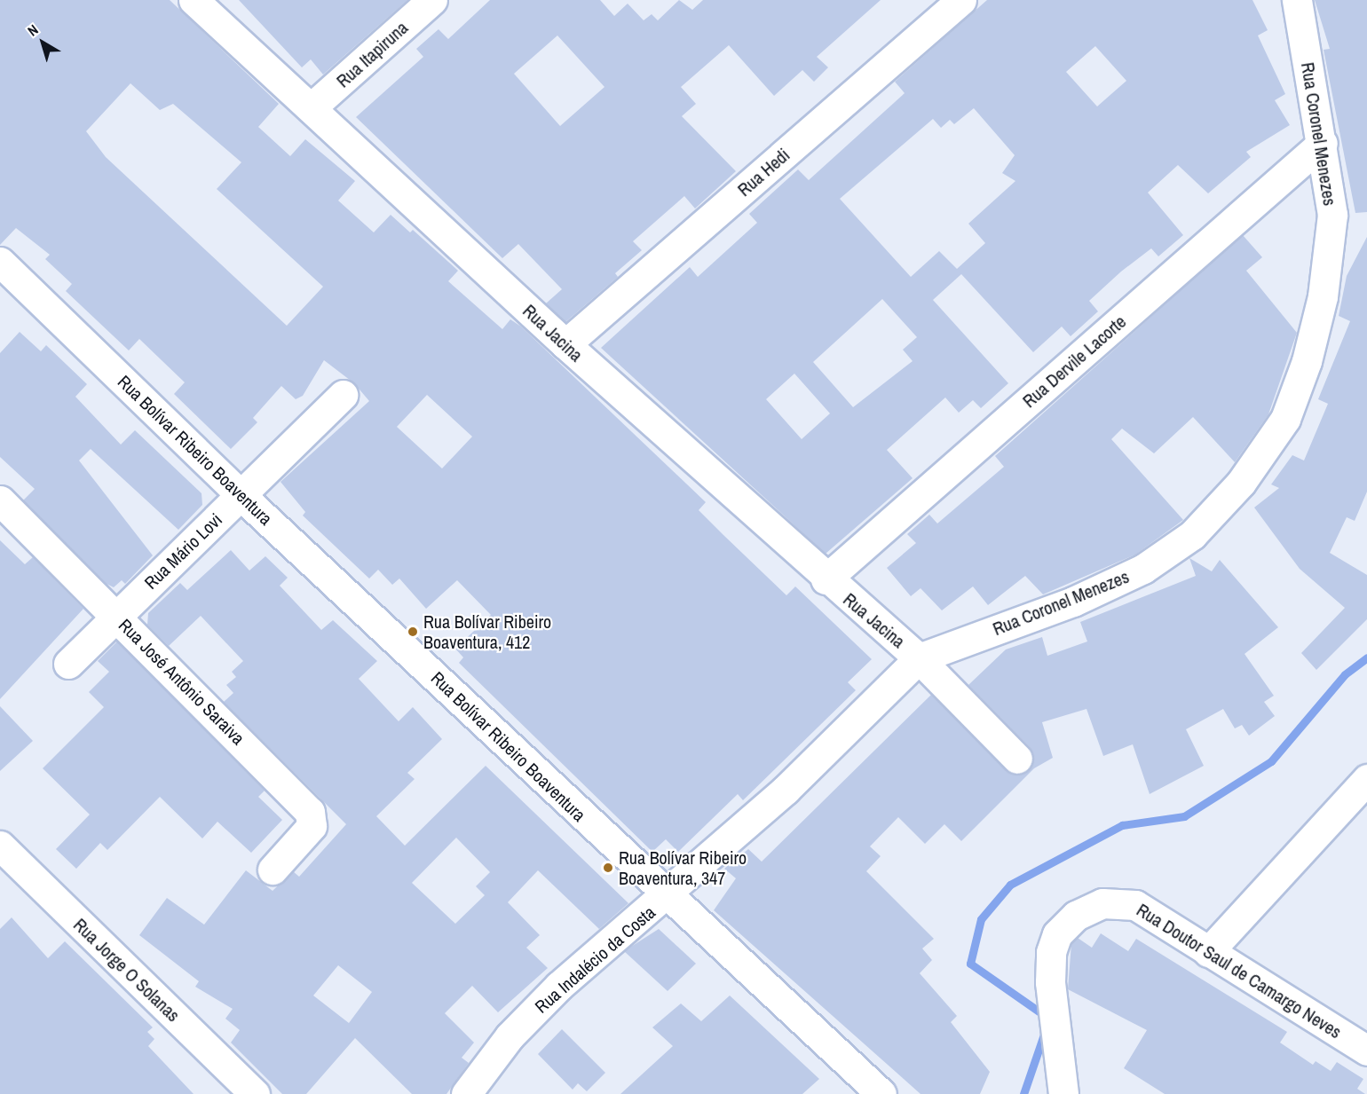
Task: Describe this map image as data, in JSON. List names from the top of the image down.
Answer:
{
  "streets": {
    "street": [
      "Rua Itapiruna",
      "Rua Coronel Menezes",
      "Rua Hedi",
      "Rua Jacina",
      "Rua Dervile Lacorte",
      "Rua Bolívar Ribeiro Boaventura",
      "Rua Mário Lovi",
      "Rua José Antônio Saraiva",
      "Rua Indalécio da Costa",
      "Rua Jorge O Solanas",
      "Rua Doutor Saul de Camargo Neves"
    ]
  },
  "crossings": [
    ["Rua Itapiruna", "Rua Jacina"],
    ["Rua Coronel Menezes", "Rua Jacina"],
    ["Rua Coronel Menezes", "Rua Dervile Lacorte"],
    ["Rua Coronel Menezes", "Rua Indalécio da Costa"],
    ["Rua Hedi", "Rua Jacina"],
    ["Rua Jacina", "Rua Dervile Lacorte"],
    ["Rua Jacina", "Rua Indalécio da Costa"],
    ["Rua Bolívar Ribeiro Boaventura", "Rua Mário Lovi"],
    ["Rua Bolívar Ribeiro Boaventura", "Rua Indalécio da Costa"],
    ["Rua Mário Lovi", "Rua José Antônio Saraiva"]
  ],
  "places": ["Rua Bolívar Ribeiro Boaventura, 412", "Rua Bolívar Ribeiro Boaventura, 347"],
  "north": "top left"
}
